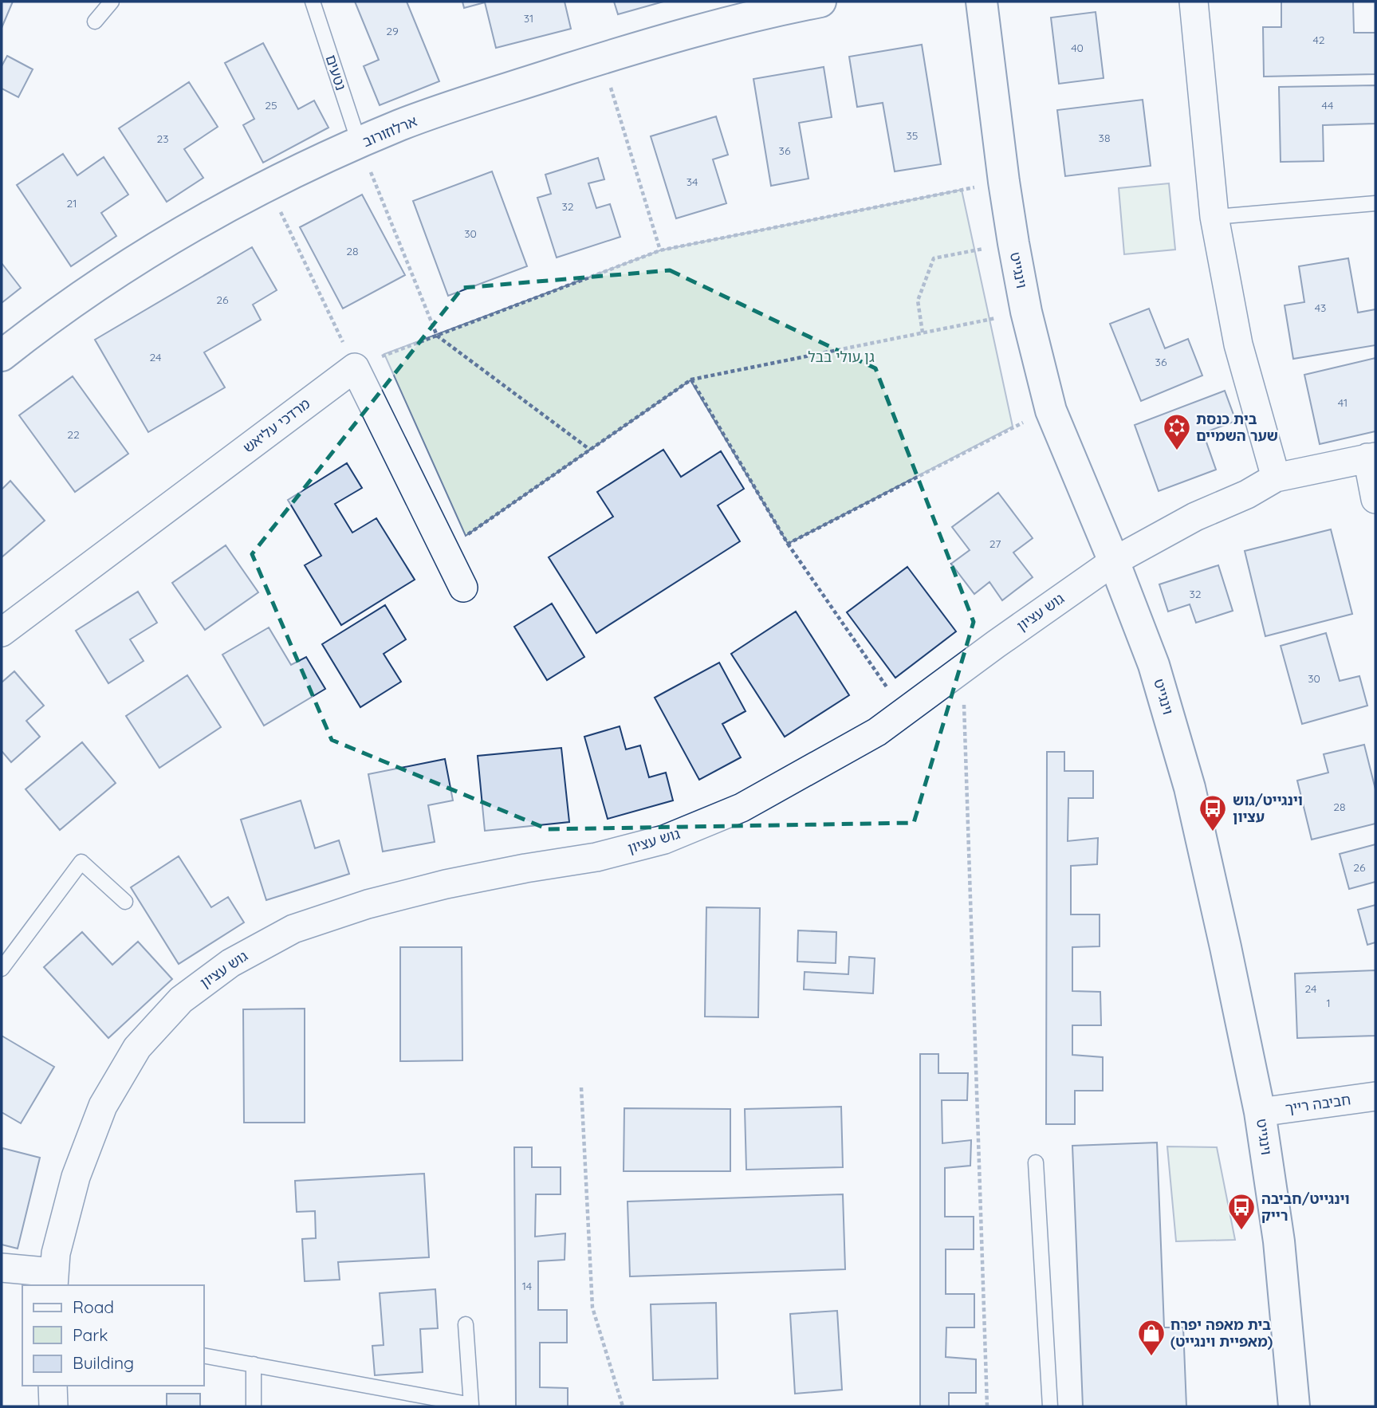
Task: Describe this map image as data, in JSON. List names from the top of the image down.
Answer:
{
  "streets": {
    "street": [
      "ארלוזורוב",
      "וינגייט",
      "מרדכי עליאש",
      "גוש עציון",
      "חביבה רייך"
    ],
    "lane": ["נטעים"]
  },
  "crossings": [
    ["נטעים", "ארלוזורוב"],
    ["וינגייט", "גוש עציון"],
    ["וינגייט", "חביבה רייך"]
  ],
  "parks": ["גן עולי בבל"],
  "places": {
    "synagogue": ["בית כנסת שער השמיים"],
    "bus stop": ["וינגייט/גוש עציון", "וינגייט/חביבה רייק"],
    "shop": ["בית מאפה יפרח (מאפיית וינגייט)"]
  },
  "house_numbers": [
    "31",
    "29",
    "42",
    "40",
    "25",
    "44",
    "35",
    "38",
    "23",
    "36",
    "34",
    "21",
    "32",
    "30",
    "28",
    "26",
    "43",
    "24",
    "36",
    "41",
    "22",
    "27",
    "32",
    "30",
    "28",
    "26",
    "24",
    "1",
    "14"
  ],
  "legend": ["Road", "Park", "Building"]
}
